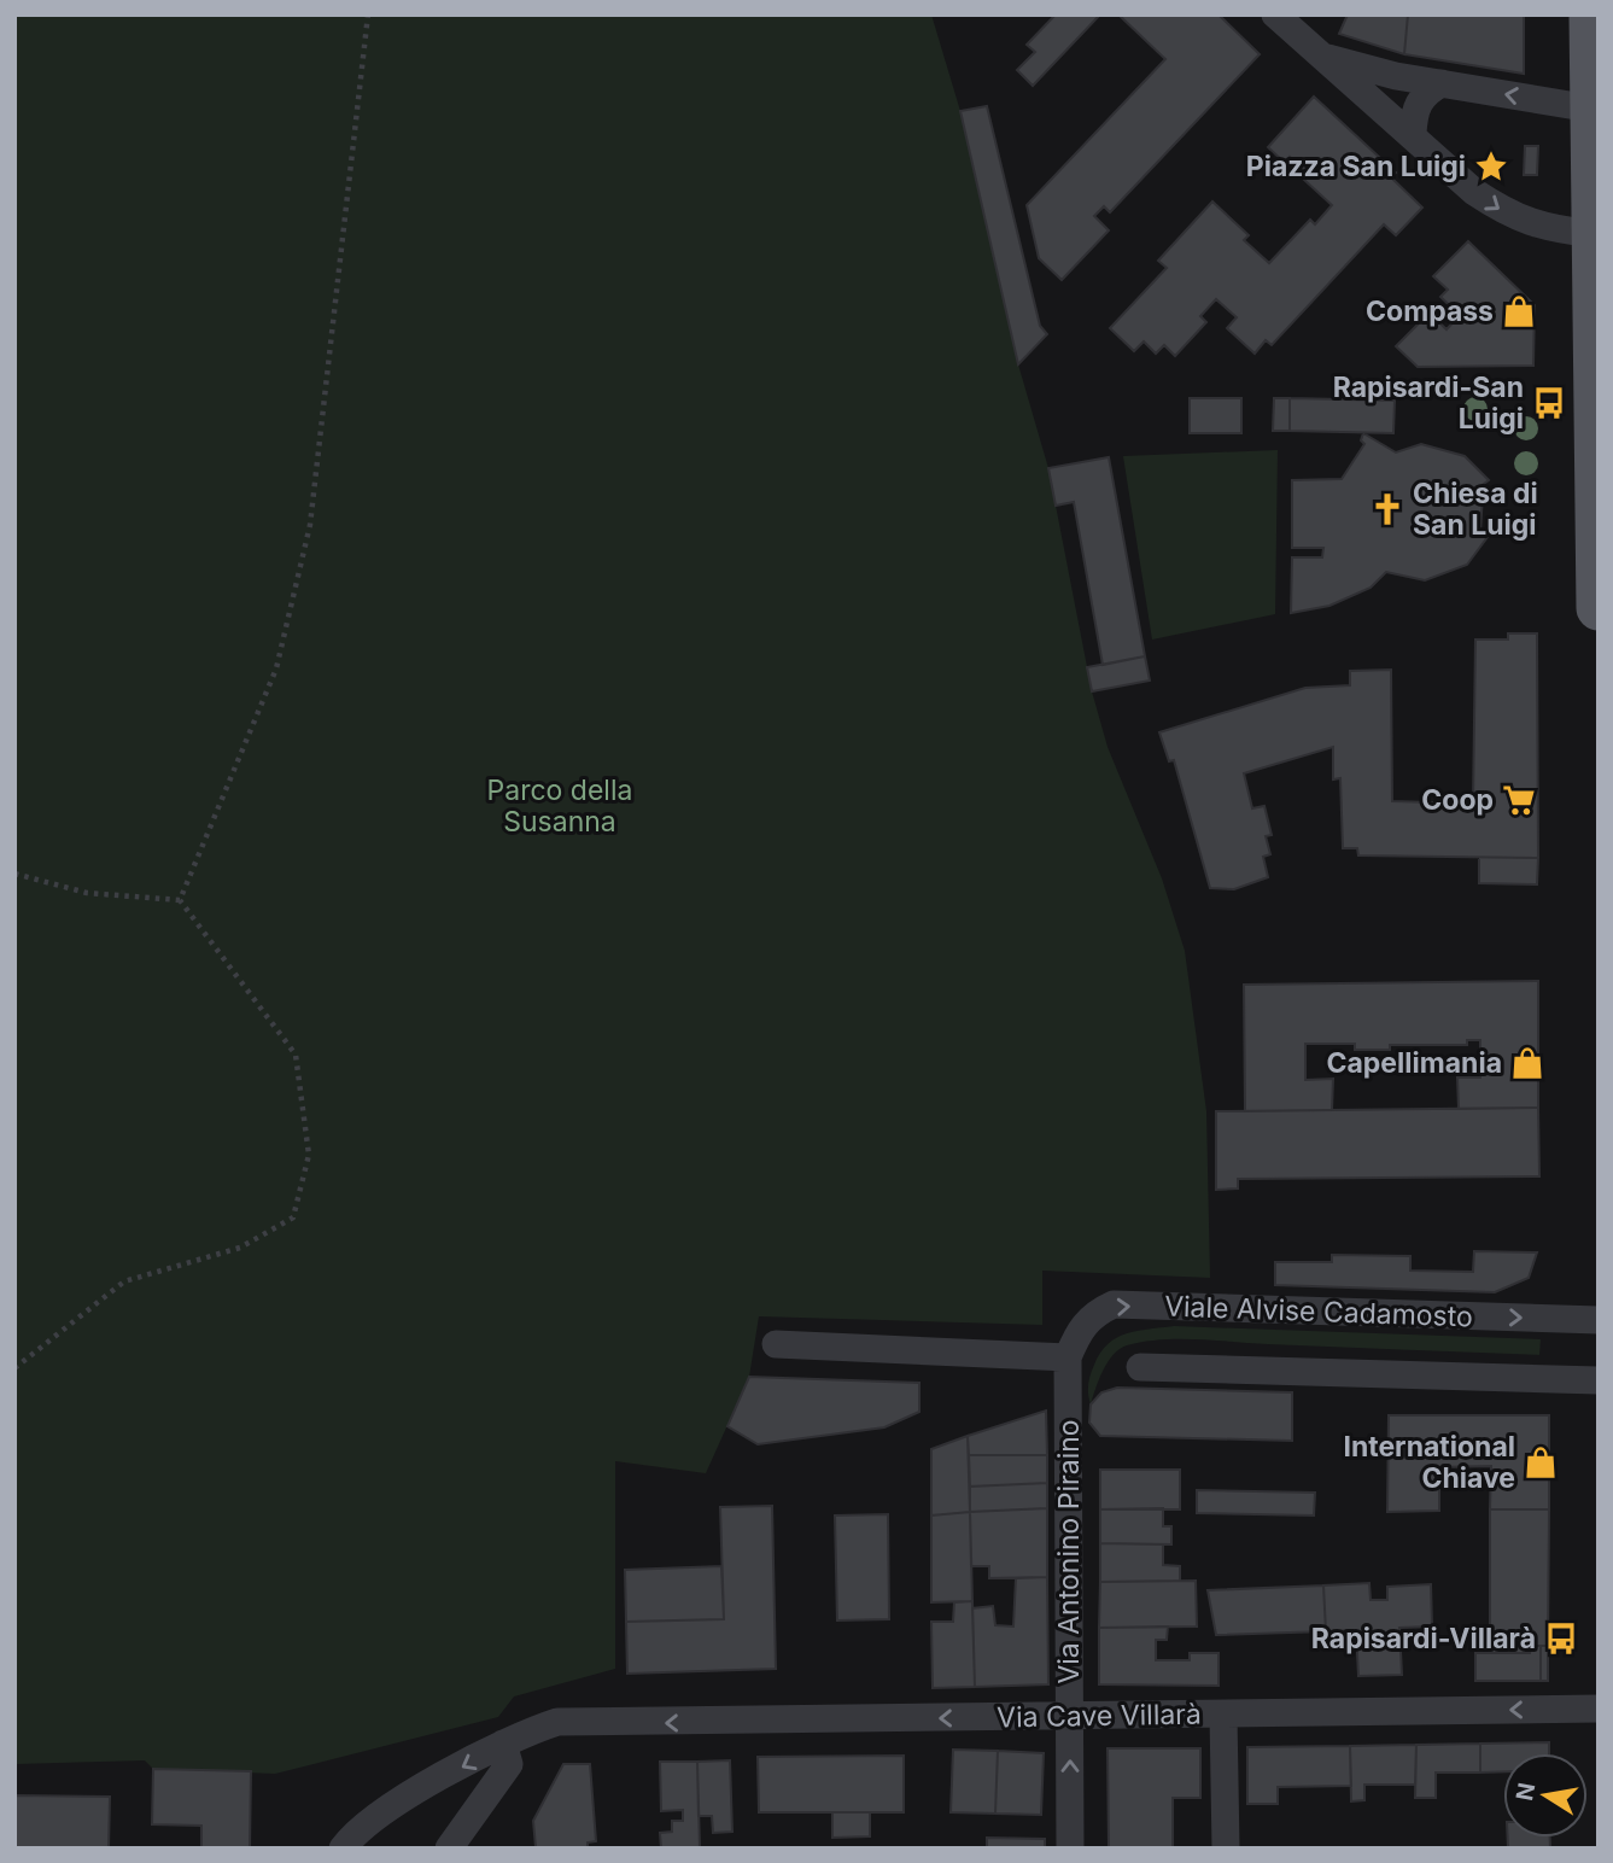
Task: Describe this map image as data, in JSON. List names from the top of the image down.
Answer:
{
  "streets": {
    "street": ["Viale Alvise Cadamosto", "Via Antonino Piraino", "Via Cave Villarà"]
  },
  "crossings": [
    ["Viale Alvise Cadamosto", "Via Antonino Piraino"],
    ["Via Antonino Piraino", "Via Cave Villarà"]
  ],
  "one_way": ["Via Cave Villarà"],
  "parks": ["Parco della Susanna"],
  "places": {
    "place": ["Piazza San Luigi"],
    "shop": ["Compass", "Capellimania", "International Chiave"],
    "bus stop": ["Rapisardi-San Luigi", "Rapisardi-Villarà"],
    "church": ["Chiesa di San Luigi"],
    "supermarket": ["Coop"]
  },
  "north": "left"
}
